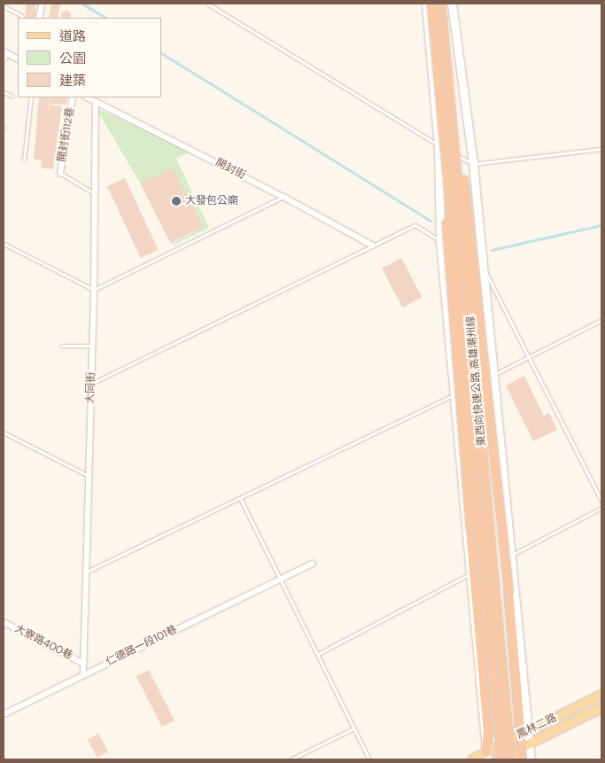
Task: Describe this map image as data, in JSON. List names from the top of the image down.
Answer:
{
  "streets": {
    "highway": ["東西向快速公路 高雄潮州線"],
    "main road": ["鳳林二路"],
    "street": [
      "開封街112巷",
      "開封街",
      "大同街",
      "大寮路400巷",
      "仁德路一段101巷"
    ]
  },
  "crossings": [
    ["開封街", "大同街"],
    ["東西向快速公路 高雄潮州線", "鳳林二路"],
    ["大同街", "大寮路400巷"],
    ["大同街", "仁德路一段101巷"]
  ],
  "places": ["大發包公廟"],
  "legend": ["道路", "公園", "建築"]
}
